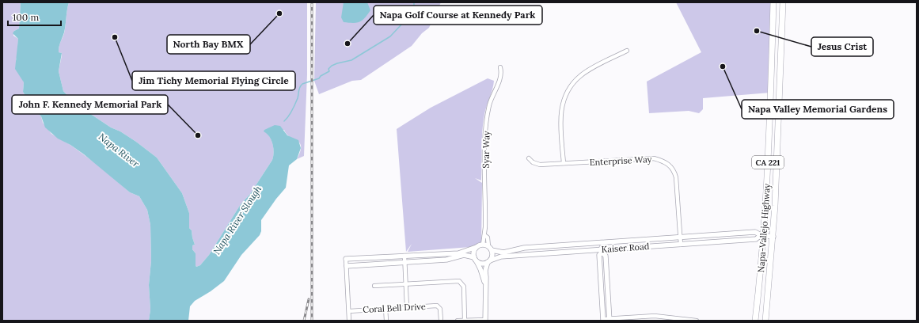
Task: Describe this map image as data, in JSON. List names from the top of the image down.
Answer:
{
  "streets": {
    "main road": ["CA 221", "Napa-Vallejo Highway"],
    "street": [
      "Syar Way",
      "Enterprise Way",
      "Kaiser Road",
      "Coral Bell Drive"
    ]
  },
  "crossings": [
    ["Syar Way", "Kaiser Road"],
    ["Enterprise Way", "Kaiser Road"],
    ["Napa-Vallejo Highway", "Kaiser Road"]
  ],
  "water": ["Napa River", "Napa River Slough"],
  "places": [
    "North Bay BMX",
    "Jesus Crist",
    "Jim Tichy Memorial Flying Circle",
    "Napa Golf Course at Kennedy Park",
    "Napa Valley Memorial Gardens",
    "John F. Kennedy Memorial Park"
  ],
  "scale_bar": "100 m"
}
